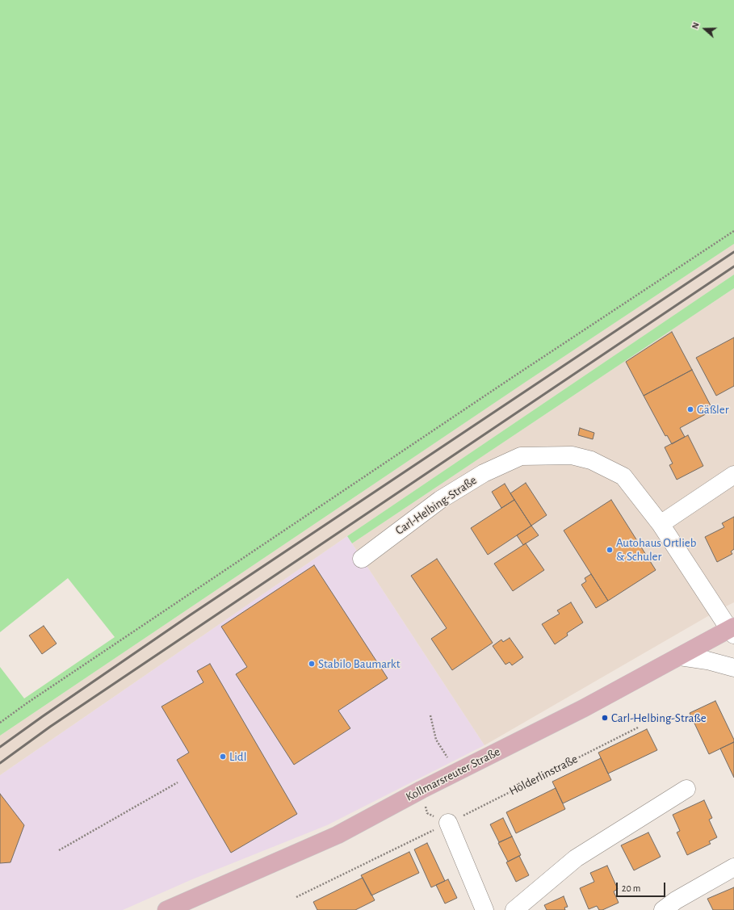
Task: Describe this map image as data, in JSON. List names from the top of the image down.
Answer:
{
  "streets": {
    "main road": ["Kollmarsreuter Straße"],
    "street": ["Carl-Helbing-Straße"],
    "path": ["Hölderlinstraße"]
  },
  "crossings": [
    ["Carl-Helbing-Straße", "Kollmarsreuter Straße"]
  ],
  "places": [
    "Gäßler",
    "Autohaus Ortlieb & Schuler",
    "Stabilo Baumarkt",
    "Carl-Helbing-Straße",
    "Lidl"
  ],
  "scale_bar": "20 m",
  "north": "left"
}
